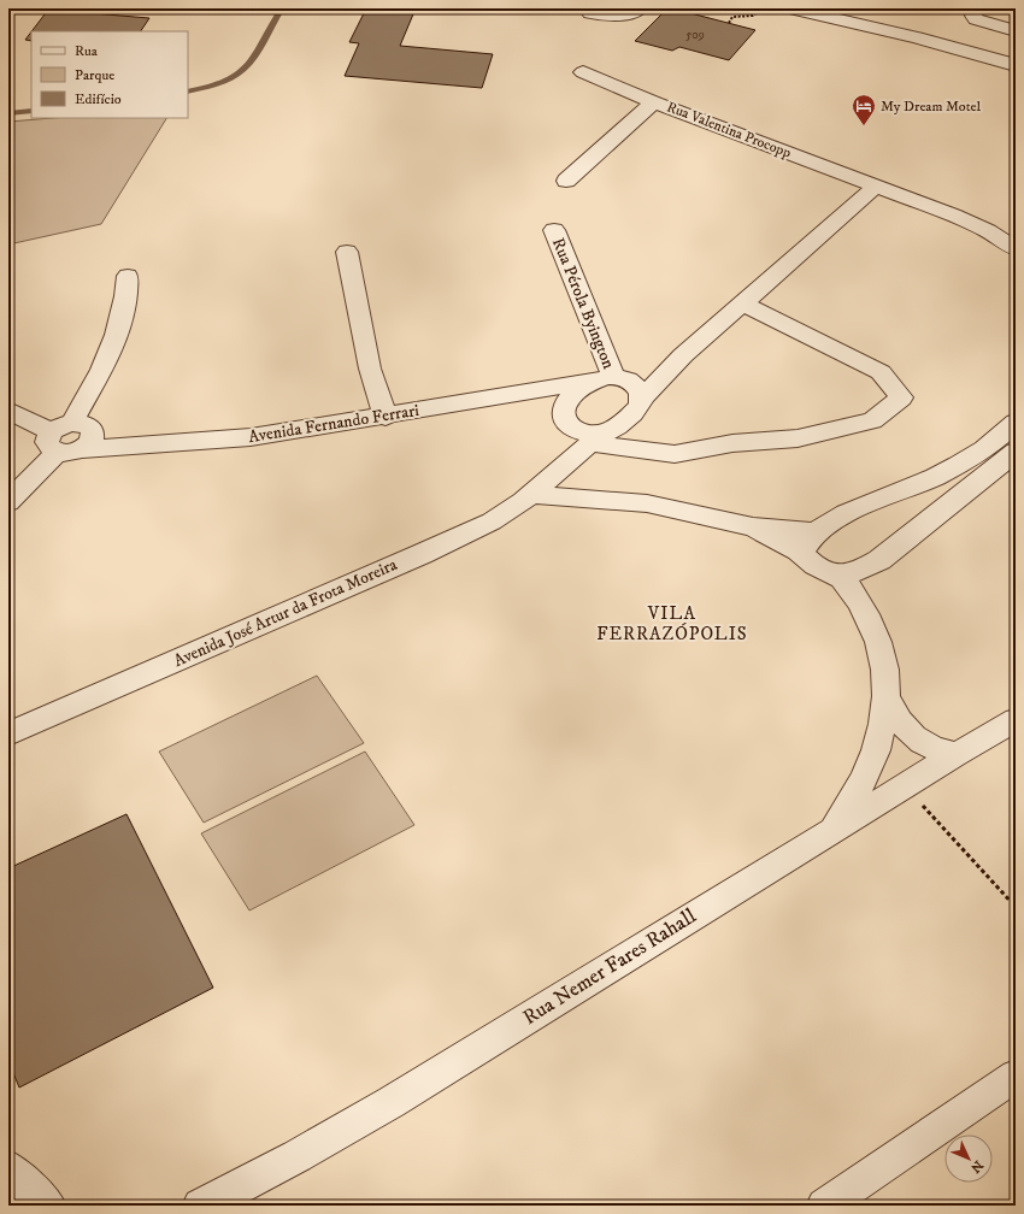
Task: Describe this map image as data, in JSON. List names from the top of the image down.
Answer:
{
  "streets": {
    "street": [
      "Rua Valentina Procopp",
      "Rua Pérola Byington",
      "Avenida Fernando Ferrari",
      "Avenida José Artur da Frota Moreira",
      "Rua Nemer Fares Rahall"
    ]
  },
  "crossings": [
    ["Rua Pérola Byington", "Avenida Fernando Ferrari"],
    ["Rua Pérola Byington", "Avenida José Artur da Frota Moreira"],
    ["Avenida Fernando Ferrari", "Avenida José Artur da Frota Moreira"]
  ],
  "districts": ["VILA FERRAZÓPOLIS"],
  "places": {
    "hotel": ["My Dream Motel"]
  },
  "house_numbers": ["509"],
  "legend": ["Rua", "Parque", "Edifício"],
  "north": "bottom right"
}
